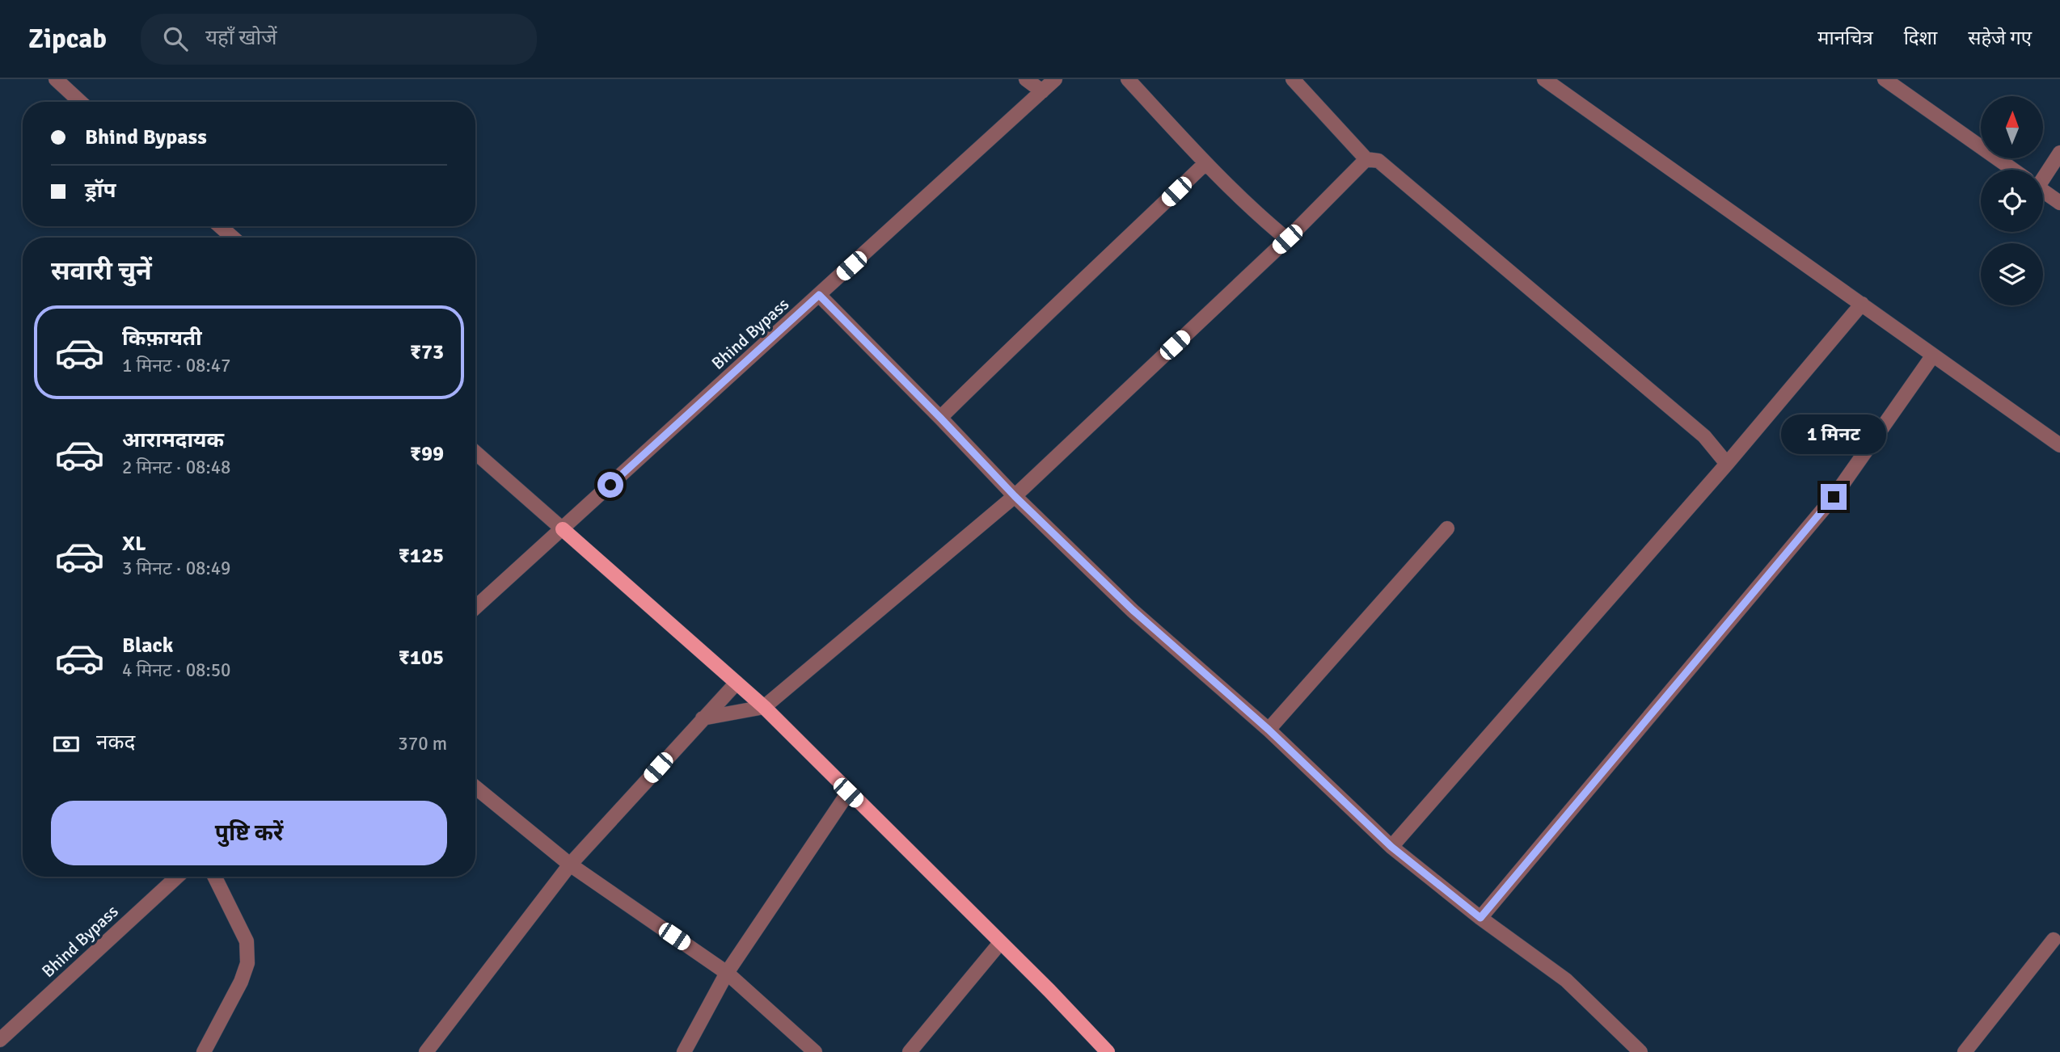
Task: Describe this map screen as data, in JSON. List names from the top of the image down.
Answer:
{
  "streets": {
    "street": ["Bhind Bypass"]
  },
  "north": "top",
  "page": {
    "header": "Zipcab",
    "search": "यहाँ खोजें",
    "nav": ["मानचित्र", "दिशा", "सहेजे गए"],
    "banner": ["Bhind Bypass", "ड्रॉप"],
    "heading": "सवारी चुनें",
    "list": [
      {
        "name": "किफ़ायती",
        "note": "1 मिनट · 08:47",
        "value": "₹73"
      },
      {
        "name": "आरामदायक",
        "note": "2 मिनट · 08:48",
        "value": "₹99"
      },
      {
        "name": "XL",
        "note": "3 मिनट · 08:49",
        "value": "₹125"
      },
      {
        "name": "Black",
        "note": "4 मिनट · 08:50",
        "value": "₹105"
      }
    ],
    "bubble": "1 मिनट",
    "pay": ["नकद", "370 m"],
    "buttons": "पुष्टि करें"
  }
}
